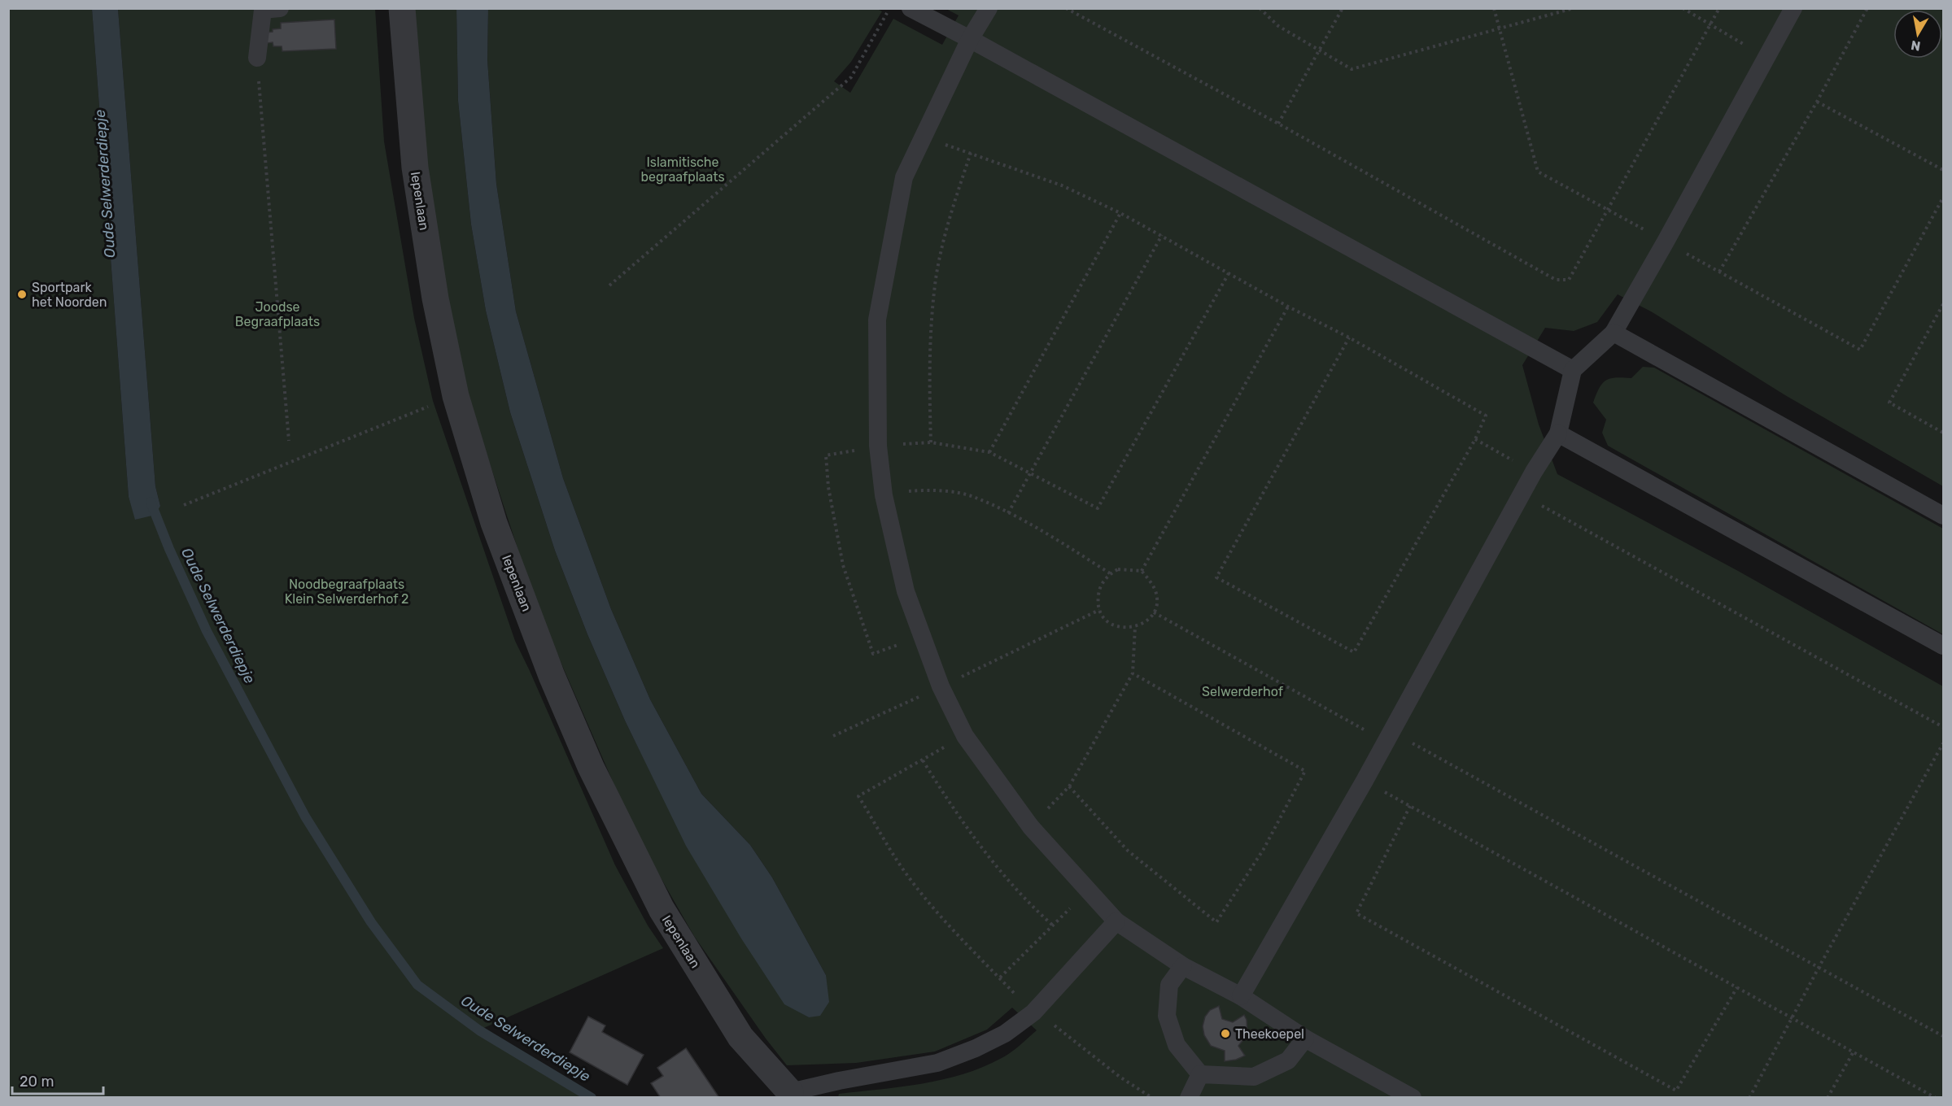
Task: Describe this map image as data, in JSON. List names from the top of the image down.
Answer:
{
  "streets": {
    "street": ["Iepenlaan"]
  },
  "water": ["Oude Selwerderdiepje"],
  "parks": [
    "Islamitische begraafplaats",
    "Joodse Begraafplaats",
    "Noodbegraafplaats Klein Selwerderhof 2",
    "Selwerderhof"
  ],
  "places": ["Sportpark het Noorden", "Theekoepel"],
  "scale_bar": "20 m",
  "north": "bottom"
}
